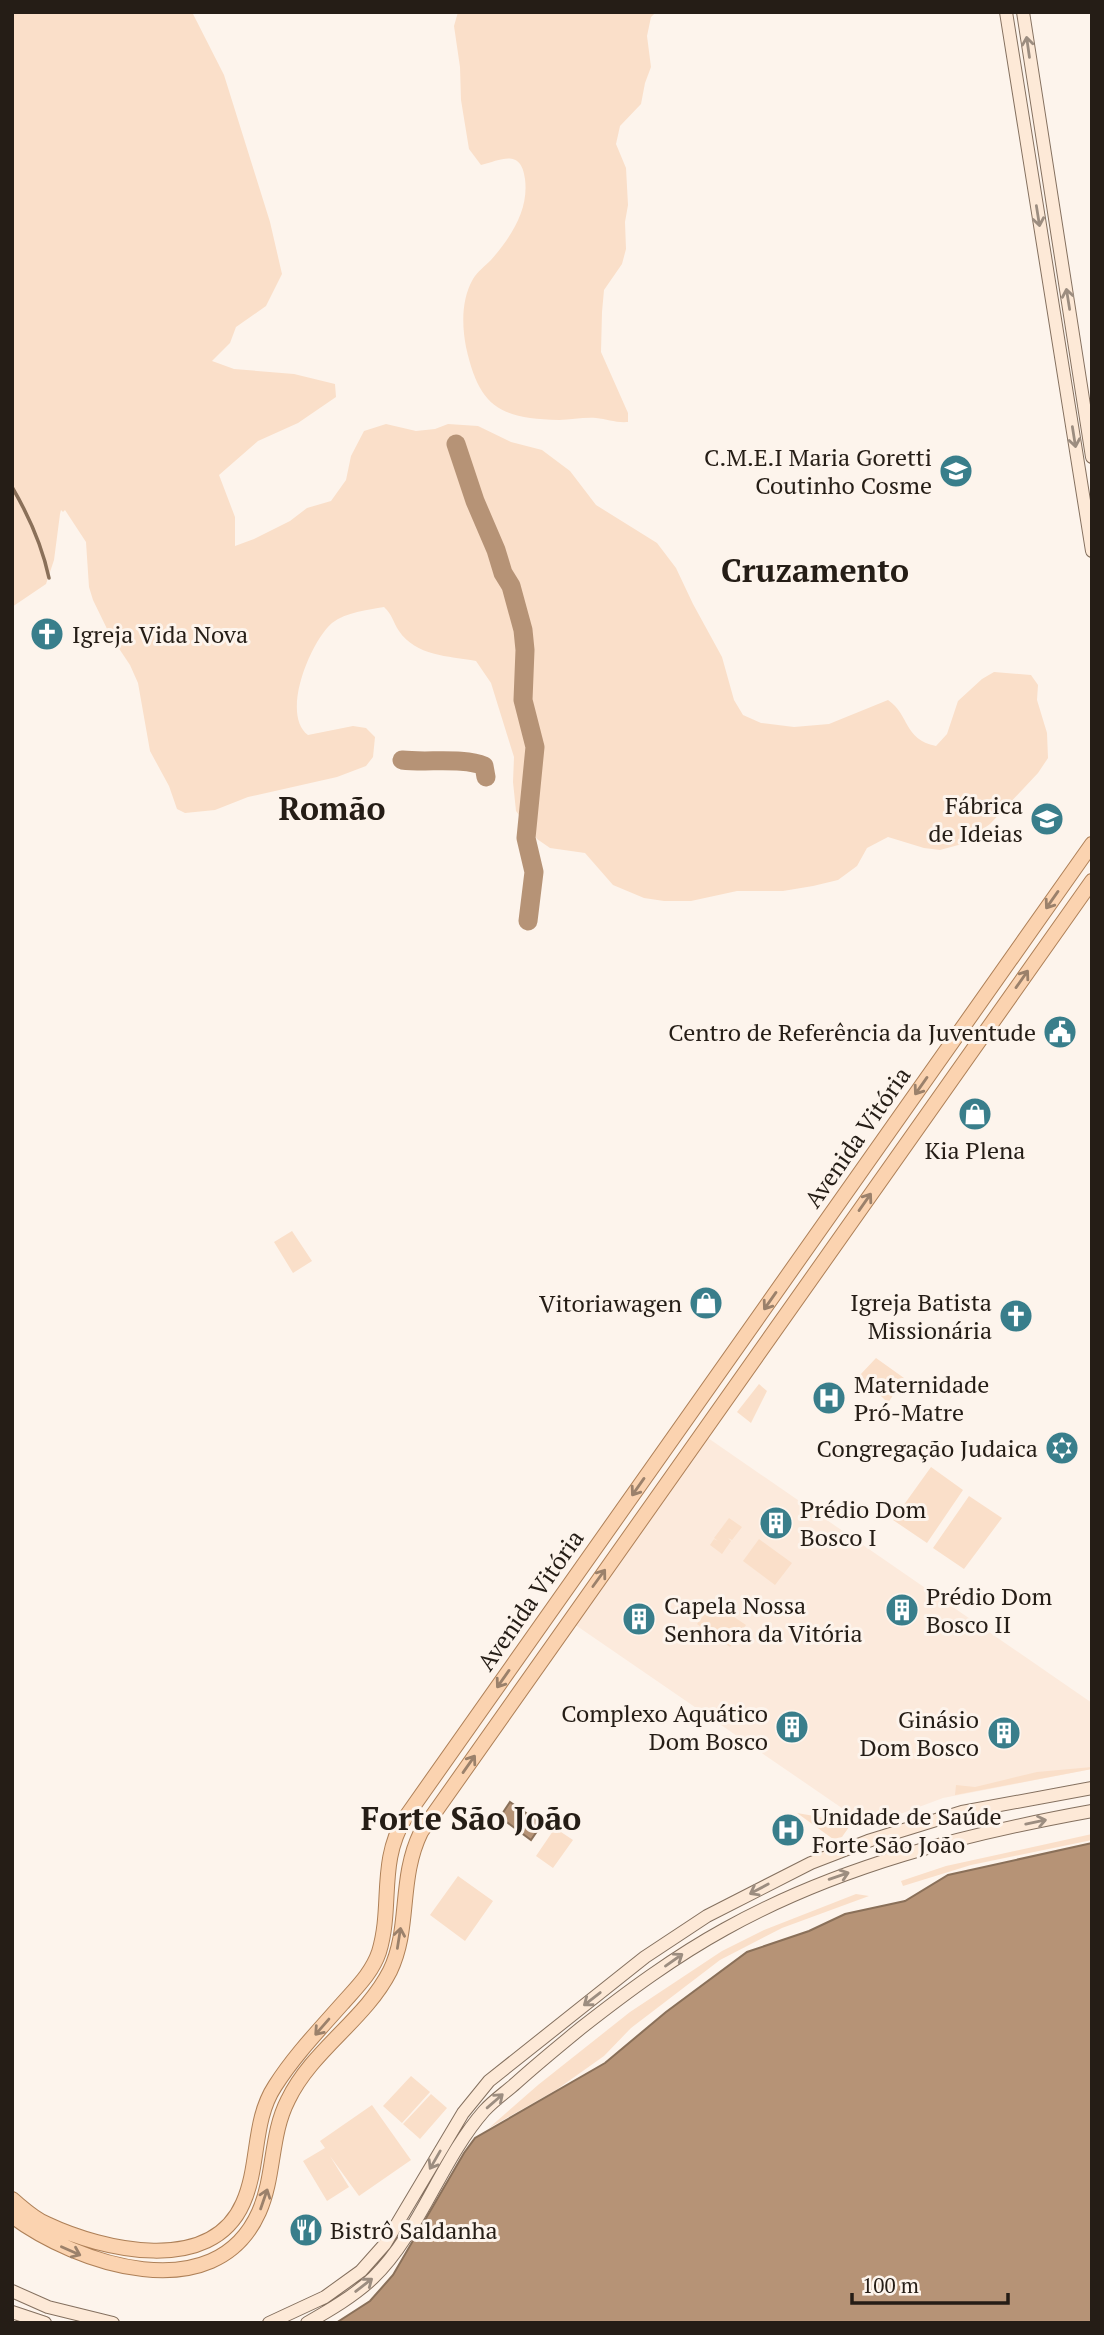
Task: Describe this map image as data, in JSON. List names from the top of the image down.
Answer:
{
  "streets": {
    "main road": ["Avenida Vitória"]
  },
  "districts": ["Cruzamento", "Romão", "Forte São João"],
  "places": {
    "school or university": ["C.M.E.I Maria Goretti Coutinho Cosme", "Fábrica de Ideias"],
    "church": ["Igreja Vida Nova", "Igreja Batista Missionária"],
    "public building": ["Centro de Referência da Juventude"],
    "shop": ["Kia Plena", "Vitoriawagen"],
    "hospital": ["Maternidade Pró-Matre", "Unidade de Saúde Forte São João"],
    "synagogue": ["Congregação Judaica"],
    "building": [
      "Prédio Dom Bosco I",
      "Prédio Dom Bosco II",
      "Capela Nossa Senhora da Vitória",
      "Complexo Aquático Dom Bosco",
      "Ginásio Dom Bosco"
    ],
    "restaurant": ["Bistrô Saldanha"]
  },
  "scale_bar": "100 m"
}
